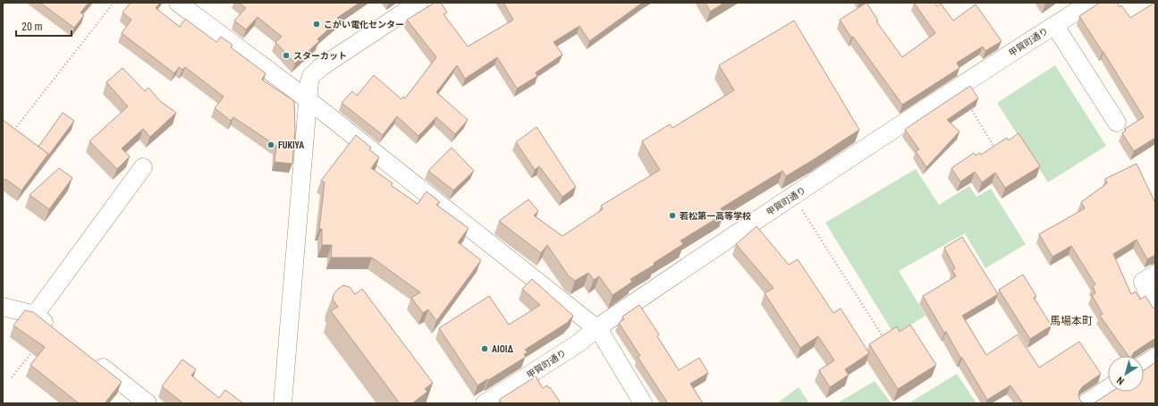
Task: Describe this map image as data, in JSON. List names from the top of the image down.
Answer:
{
  "streets": {
    "street": ["甲賀町通り"]
  },
  "districts": ["馬場本町"],
  "places": [
    "こがい電化センター",
    "スターカット",
    "FUKIYA",
    "若松第一高等学校",
    "AIOIΔ"
  ],
  "scale_bar": "20 m",
  "north": "bottom left"
}
